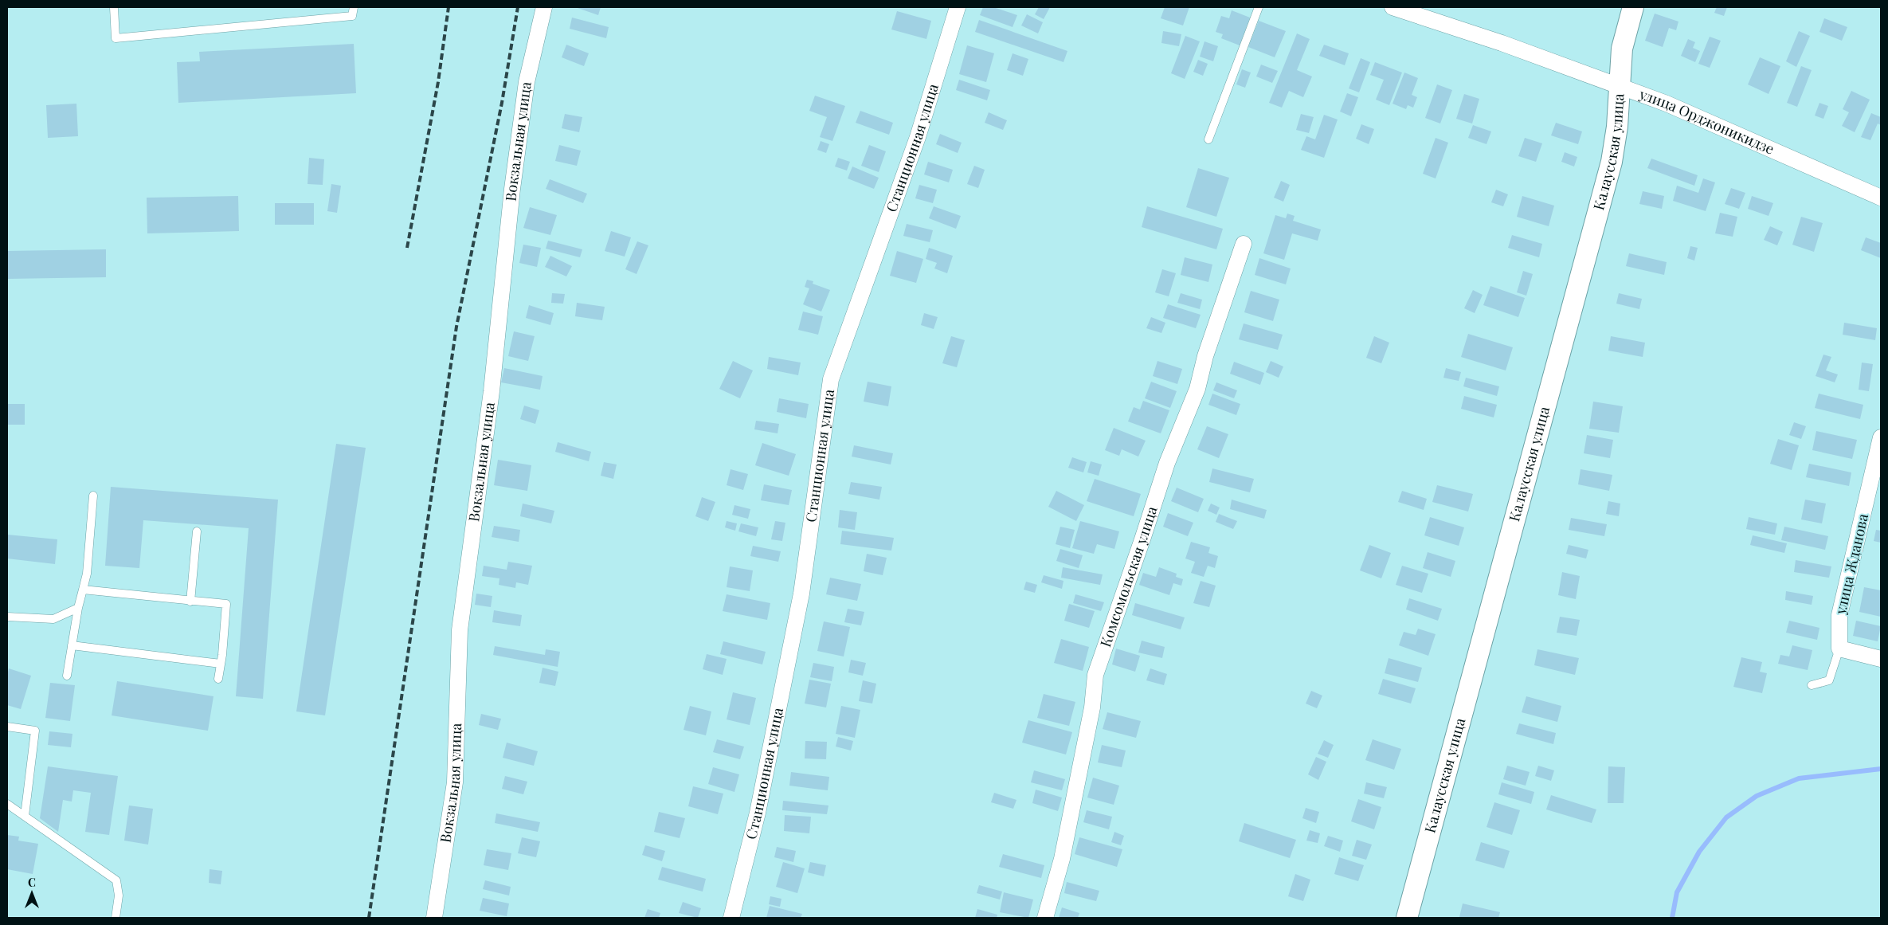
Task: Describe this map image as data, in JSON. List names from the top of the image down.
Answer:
{
  "streets": {
    "street": [
      "улица Орджоникидзе",
      "Вокзальная улица",
      "Станционная улица",
      "Калаусская улица",
      "улица Жданова",
      "Комсомольская улица"
    ]
  },
  "crossings": [
    ["улица Орджоникидзе", "Калаусская улица"]
  ],
  "north": "top"
}
